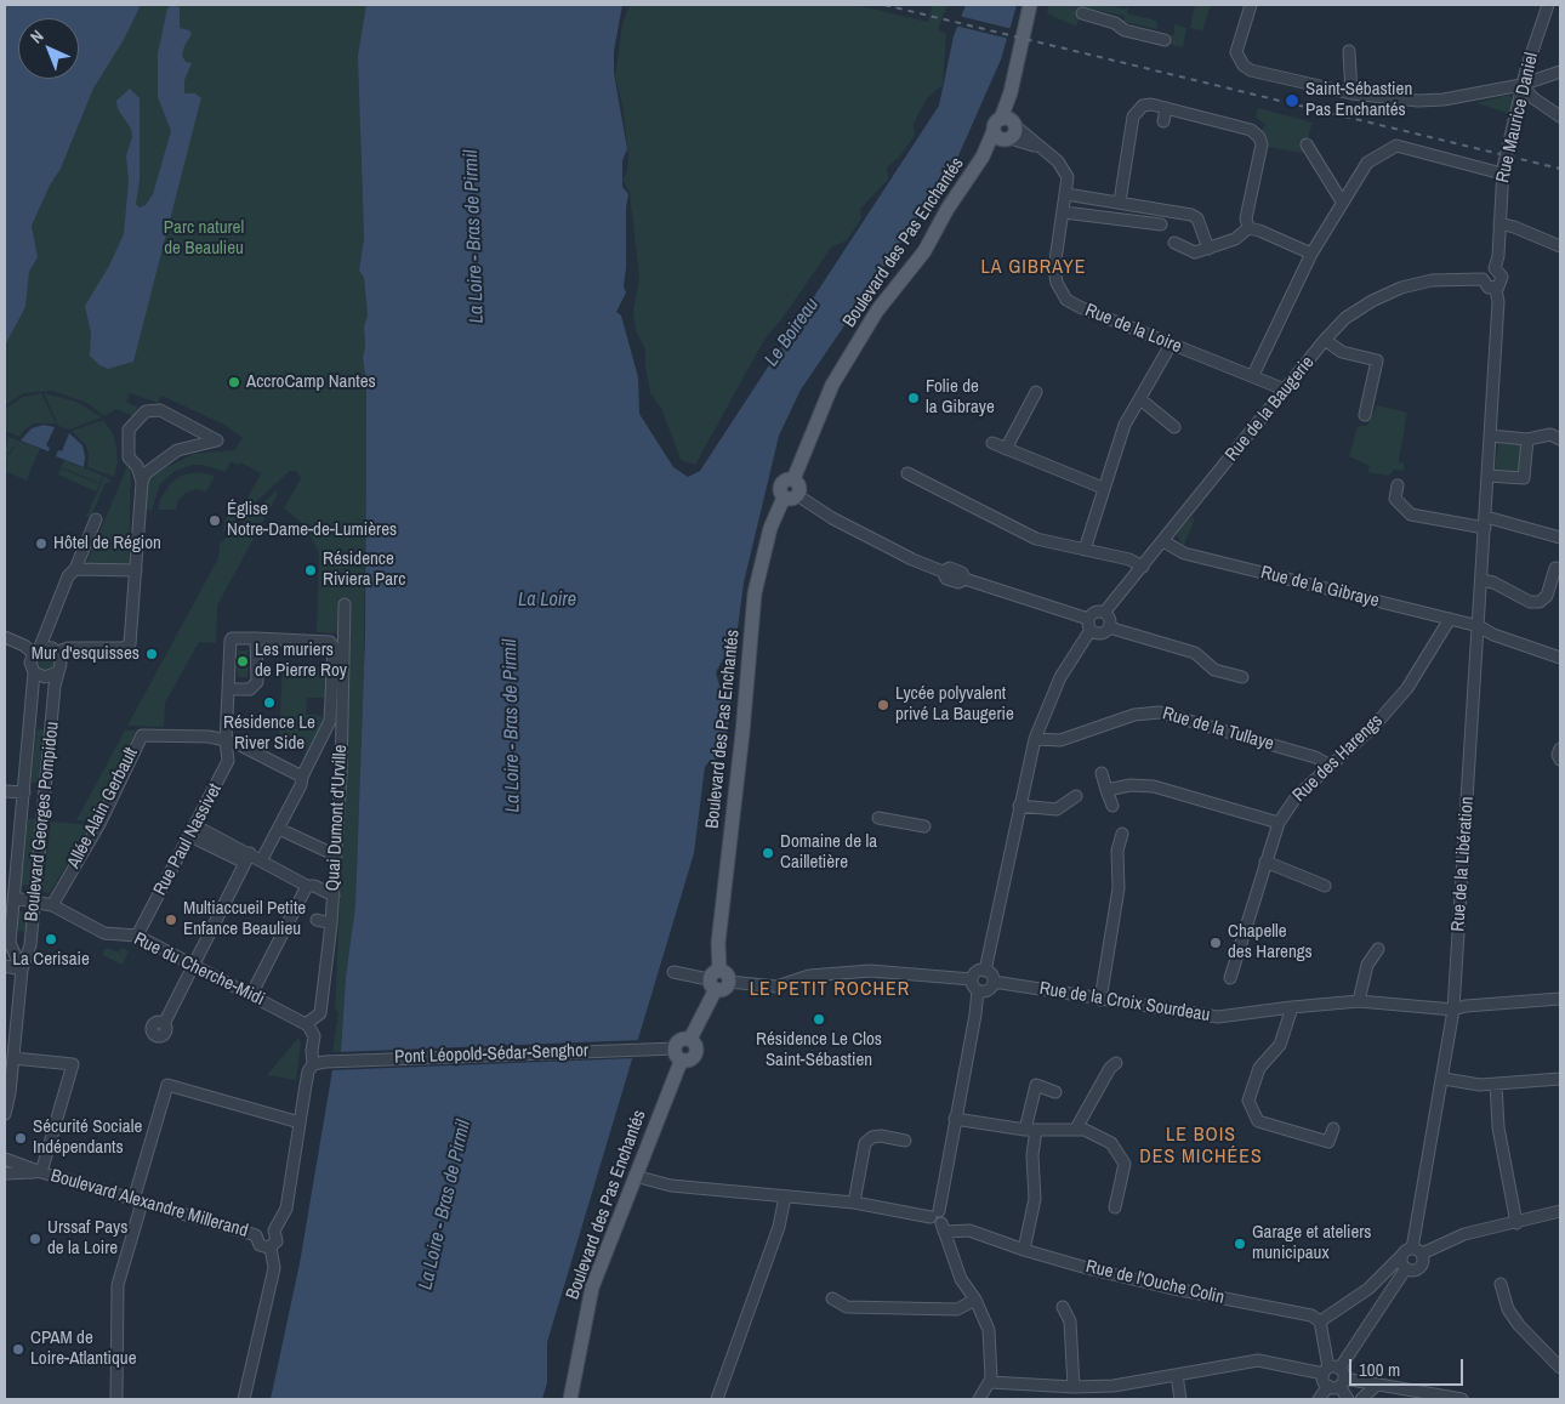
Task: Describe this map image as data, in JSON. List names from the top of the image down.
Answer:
{
  "streets": {
    "main road": ["Boulevard des Pas Enchantés"],
    "street": [
      "Rue Maurice Daniel",
      "Rue de la Loire",
      "Rue de la Baugerie",
      "Rue de la Gibraye",
      "Rue de la Tullaye",
      "Rue des Harengs",
      "Allée Alain Gerbault",
      "Quai Dumont d'Urville",
      "Boulevard Georges Pompidou",
      "Rue Paul Nassivet",
      "Rue de la Libération",
      "Rue du Cherche-Midi",
      "Rue de la Croix Sourdeau",
      "Pont Léopold-Sédar-Senghor",
      "Boulevard Alexandre Millerand",
      "Rue de l'Ouche Colin"
    ]
  },
  "crossings": [
    ["Rue Maurice Daniel", "Rue de la Baugerie"],
    ["Boulevard des Pas Enchantés", "Rue de la Loire"],
    ["Boulevard des Pas Enchantés", "Pont Léopold-Sédar-Senghor"],
    ["Rue de la Loire", "Rue de la Baugerie"],
    ["Rue de la Baugerie", "Rue de la Gibraye"],
    ["Rue de la Gibraye", "Rue des Harengs"],
    ["Rue de la Gibraye", "Rue de la Libération"],
    ["Rue de la Tullaye", "Rue des Harengs"],
    ["Allée Alain Gerbault", "Rue Paul Nassivet"],
    ["Allée Alain Gerbault", "Rue du Cherche-Midi"],
    ["Quai Dumont d'Urville", "Rue Paul Nassivet"],
    ["Quai Dumont d'Urville", "Rue du Cherche-Midi"],
    ["Boulevard Georges Pompidou", "Rue du Cherche-Midi"],
    ["Rue Paul Nassivet", "Rue du Cherche-Midi"],
    ["Rue de la Libération", "Rue de la Croix Sourdeau"]
  ],
  "districts": ["LA GIBRAYE", "LE PETIT ROCHER", "LE BOIS DES MICHÉES"],
  "water": ["La Loire - Bras de Pirmil", "Le Boireau", "La Loire"],
  "parks": ["Parc naturel de Beaulieu"],
  "places": [
    "Saint-Sébastien Pas Enchantés",
    "AccroCamp Nantes",
    "Folie de la Gibraye",
    "Église Notre-Dame-de-Lumières",
    "Hôtel de Région",
    "Résidence Riviera Parc",
    "Mur d'esquisses",
    "Les muriers de Pierre Roy",
    "Résidence Le River Side",
    "Lycée polyvalent privé La Baugerie",
    "Domaine de la Cailletière",
    "Multiaccueil Petite Enfance Beaulieu",
    "La Cerisaie",
    "Chapelle des Harengs",
    "Résidence Le Clos Saint-Sébastien",
    "Sécurité Sociale Indépendants",
    "Urssaf Pays de la Loire",
    "Garage et ateliers municipaux",
    "CPAM de Loire-Atlantique"
  ],
  "scale_bar": "100 m",
  "north": "top left"
}
